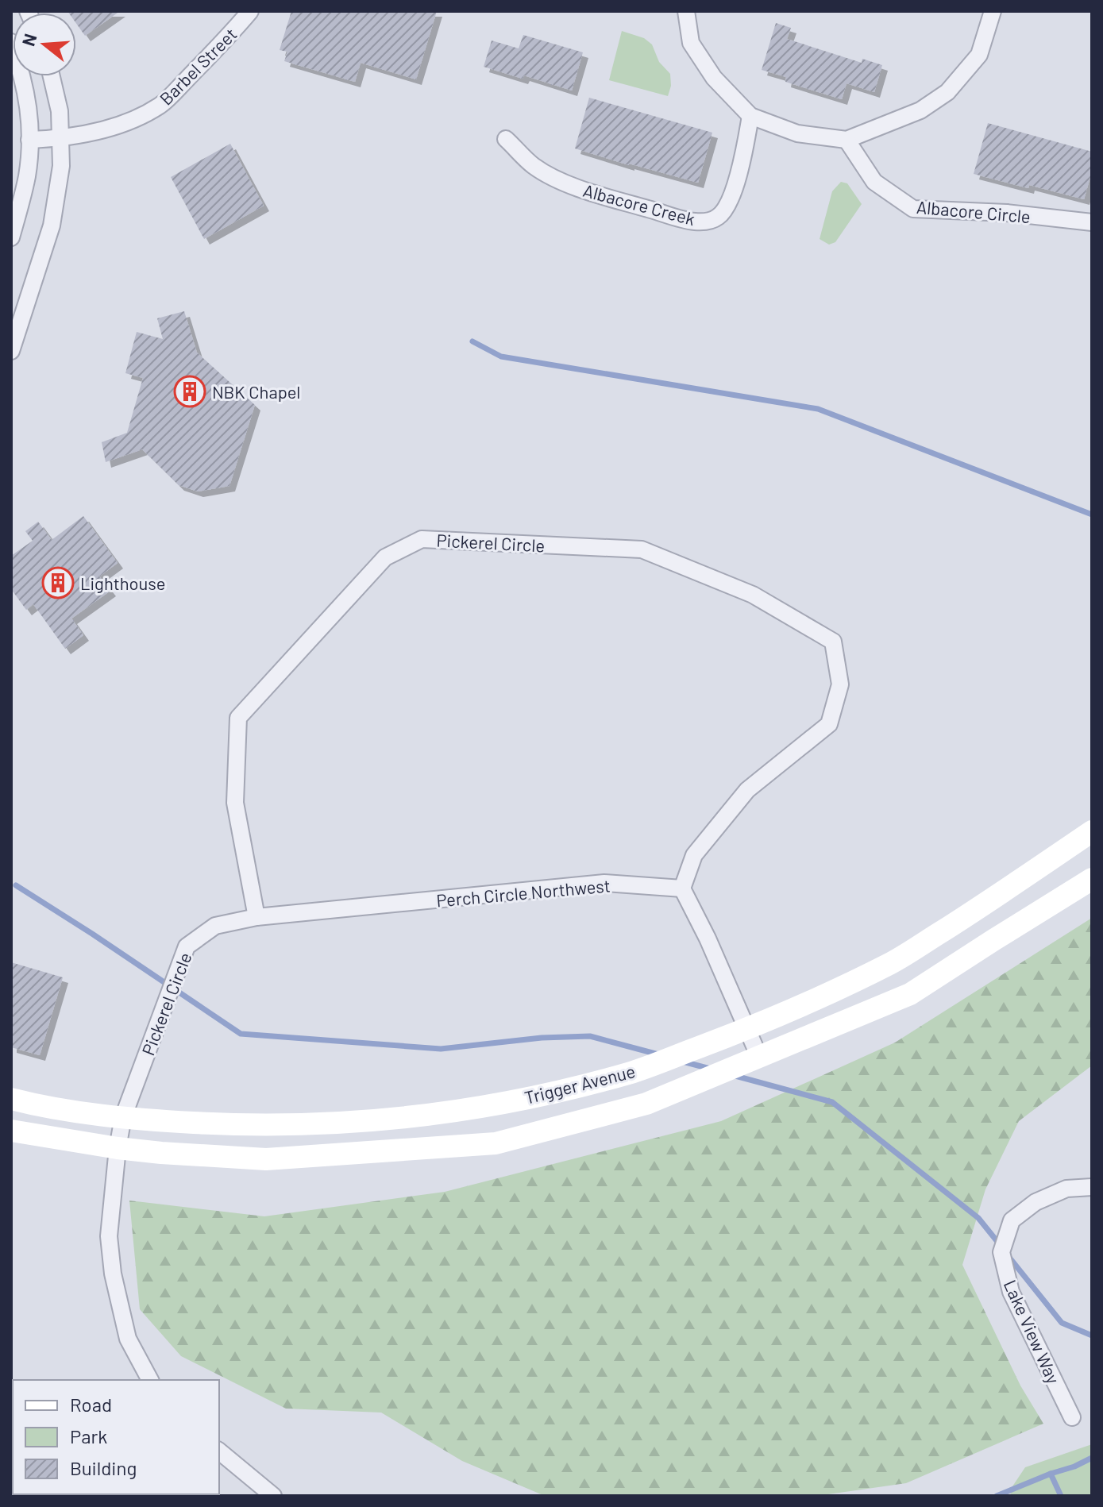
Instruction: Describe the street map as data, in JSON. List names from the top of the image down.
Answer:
{
  "streets": {
    "main road": ["Trigger Avenue"],
    "street": [
      "Barbel Street",
      "Albacore Creek",
      "Albacore Circle",
      "Pickerel Circle",
      "Perch Circle Northwest",
      "Lake View Way"
    ]
  },
  "crossings": [
    ["Pickerel Circle", "Perch Circle Northwest"],
    ["Pickerel Circle", "Trigger Avenue"]
  ],
  "places": {
    "building": ["NBK Chapel", "Lighthouse"]
  },
  "legend": ["Road", "Park", "Building"],
  "north": "left"
}
